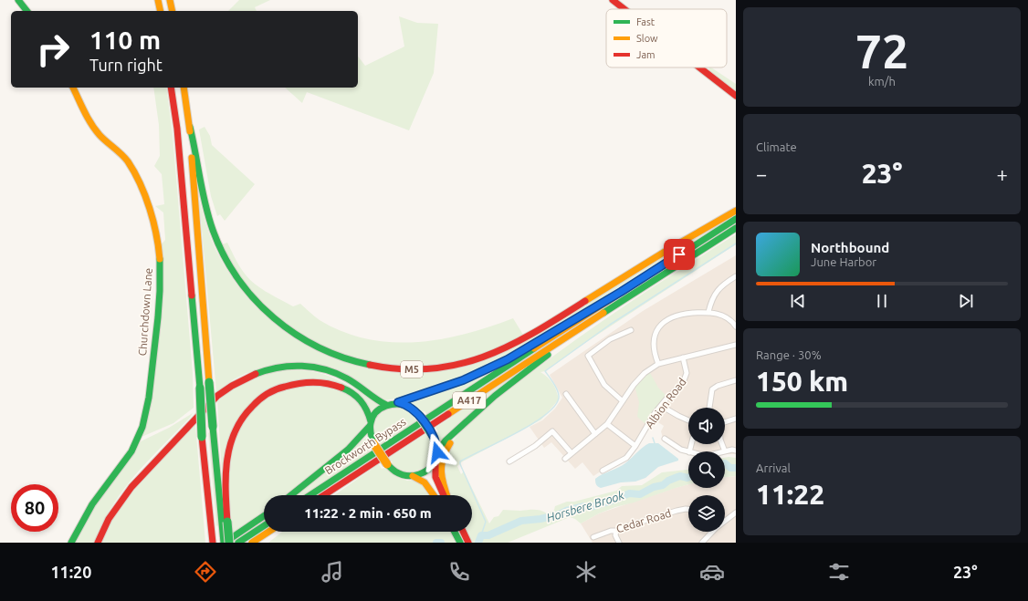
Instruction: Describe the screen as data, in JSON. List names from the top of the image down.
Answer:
{
  "streets": {
    "main road": [
      "Churchdown Lane",
      "M5",
      "A417",
      "Brockworth Bypass"
    ],
    "street": ["Albion Road", "Cedar Road"]
  },
  "water": ["Horsbere Brook"],
  "legend": ["Fast", "Slow", "Jam"],
  "page": {
    "tile": [
      ["72", "km/h"],
      "Climate",
      ["Range · 30%", "150 km"],
      ["Arrival", "11:22"]
    ],
    "turn": ["110 m", "Turn right"],
    "heat": ["−", "23°", "+"],
    "song": ["Northbound", "June Harbor"],
    "limit": "80",
    "trip": "11:22 · 2 min · 650 m",
    "tabs": ["11:20", "23°"]
  }
}
